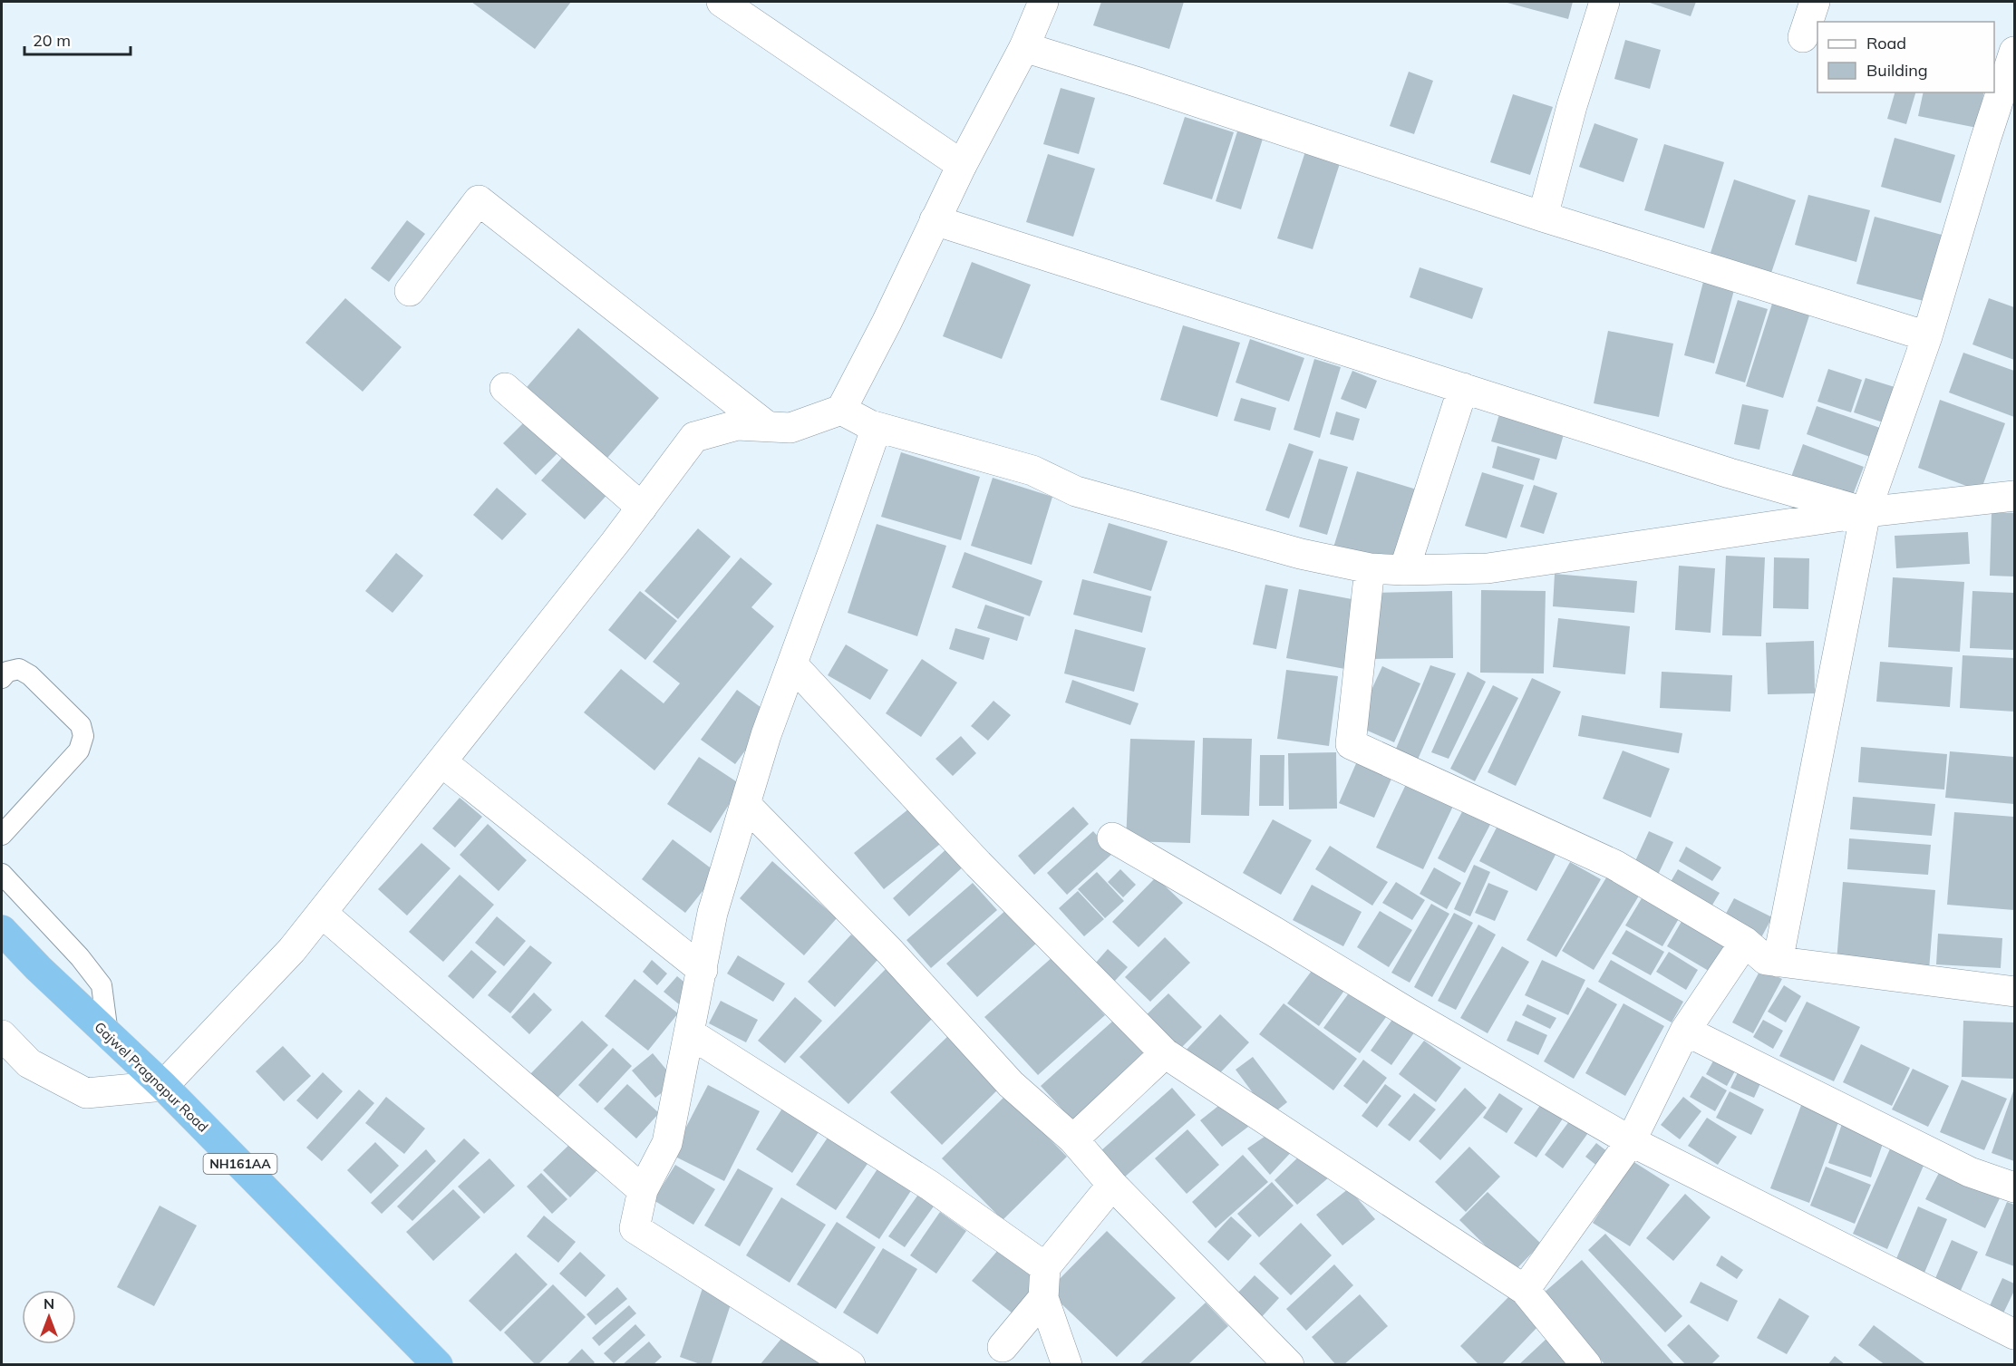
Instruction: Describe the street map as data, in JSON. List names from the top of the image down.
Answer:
{
  "streets": {
    "highway": ["Gajwel Pragnapur Road", "NH161AA"]
  },
  "legend": ["Road", "Building"],
  "scale_bar": "20 m",
  "north": "top"
}
